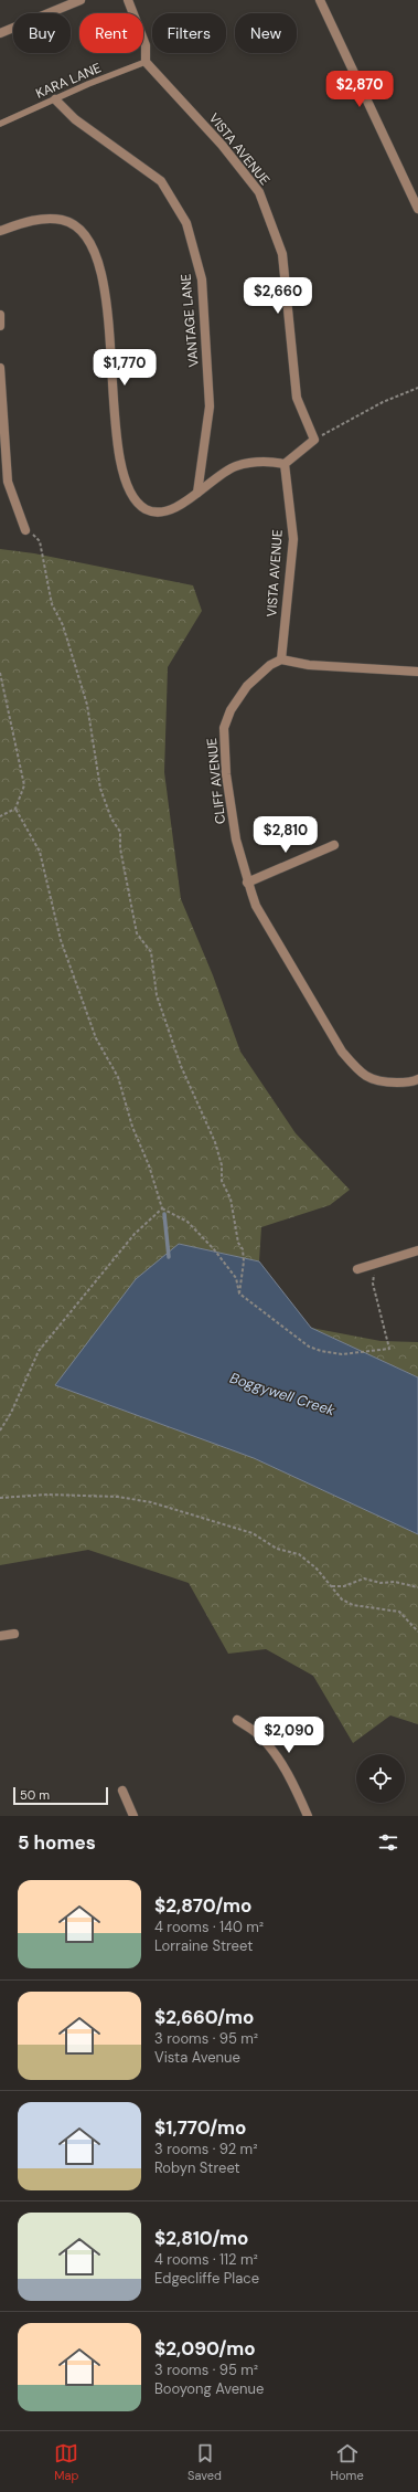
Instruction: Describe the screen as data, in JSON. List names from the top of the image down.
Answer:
{
  "streets": {
    "street": ["VISTA AVENUE", "VANTAGE LANE", "CLIFF AVENUE"],
    "lane": ["KARA LANE"]
  },
  "crossings": [
    ["KARA LANE", "VISTA AVENUE"],
    ["KARA LANE", "VANTAGE LANE"],
    ["VISTA AVENUE", "CLIFF AVENUE"]
  ],
  "water": ["Boggywell Creek"],
  "scale_bar": "50 m",
  "page": {
    "chip": [
      "Buy",
      "Rent",
      "Filters",
      "New"
    ],
    "price": [
      "$2,870",
      "$2,660",
      "$1,770",
      "$2,810",
      "$2,090"
    ],
    "scale": "50 m",
    "heading": "5 homes",
    "list": [
      {
        "name": "$2,870/mo",
        "note": "4 rooms · 140 m² · Lorraine Street"
      },
      {
        "name": "$2,660/mo",
        "note": "3 rooms · 95 m² · Vista Avenue"
      },
      {
        "name": "$1,770/mo",
        "note": "3 rooms · 92 m² · Robyn Street"
      },
      {
        "name": "$2,810/mo",
        "note": "4 rooms · 112 m² · Edgecliffe Place"
      },
      {
        "name": "$2,090/mo",
        "note": "3 rooms · 95 m² · Booyong Avenue"
      }
    ],
    "tabs": ["Map", "Saved", "Home"]
  }
}
